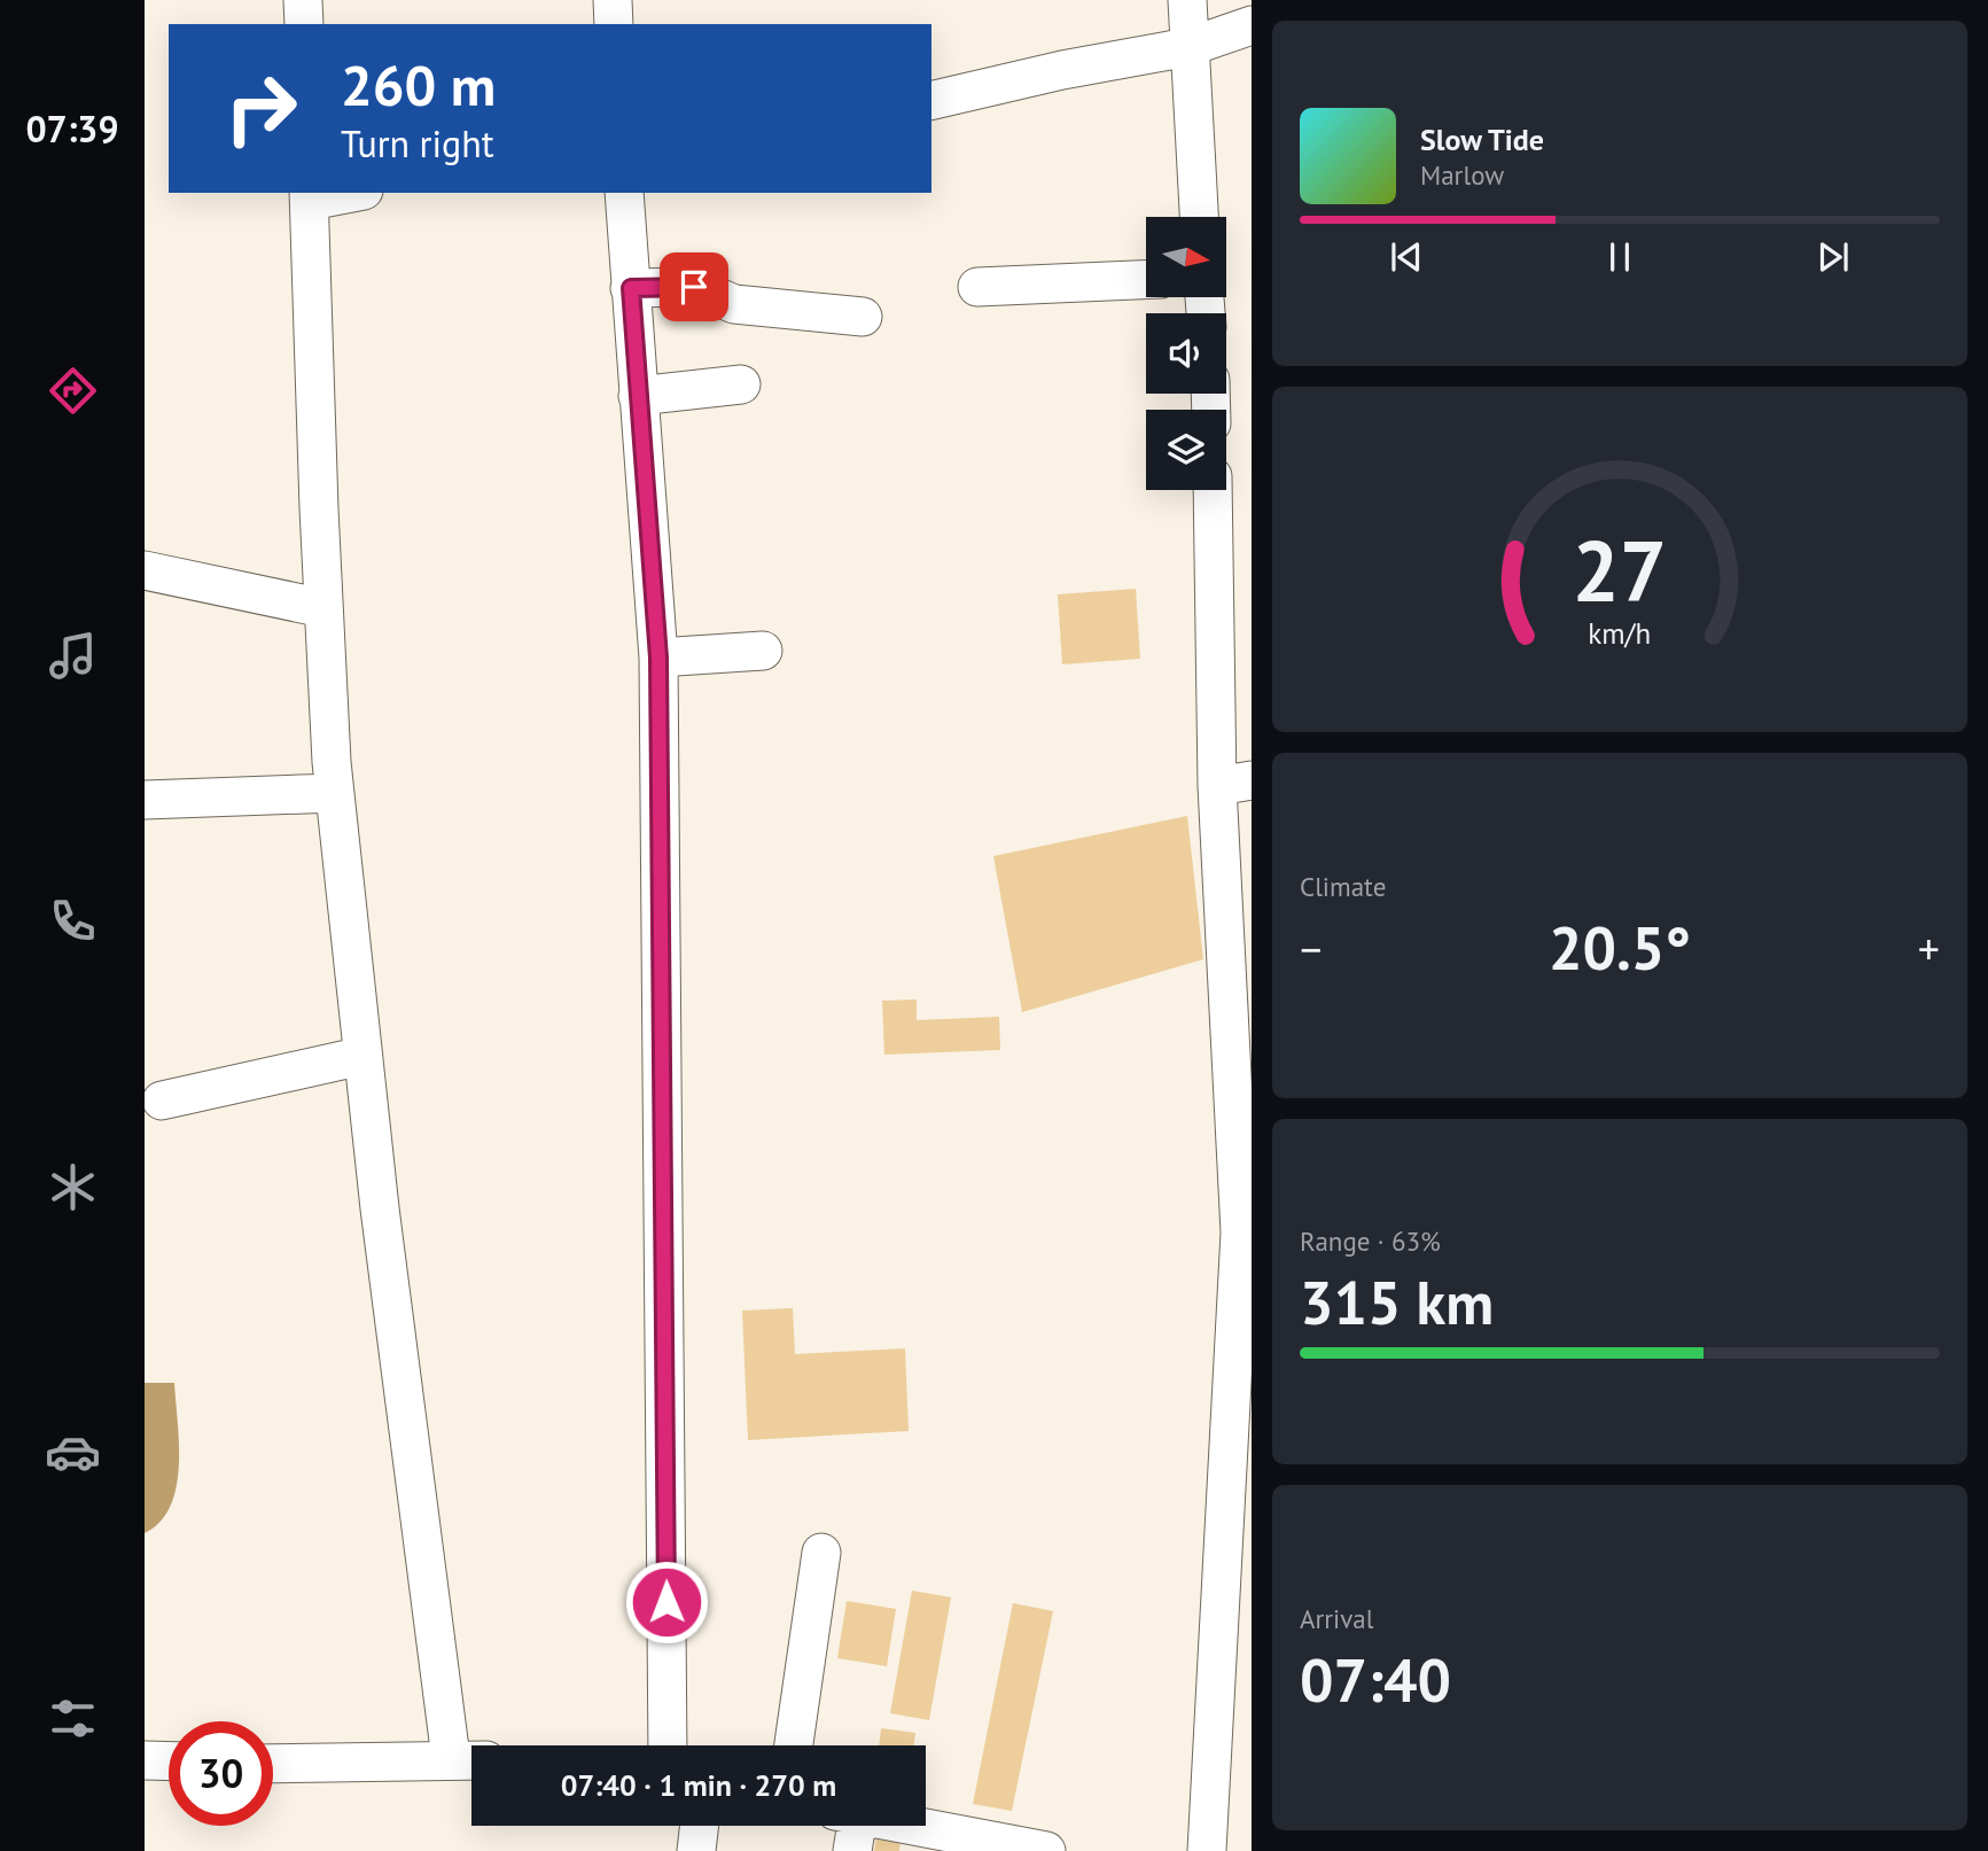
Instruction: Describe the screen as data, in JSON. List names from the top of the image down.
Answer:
{
  "north": "right",
  "page": {
    "tabs": "07:39",
    "turn": ["260 m", "Turn right"],
    "song": ["Slow Tide", "Marlow"],
    "tile": [
      "Climate",
      ["Range · 63%", "315 km"],
      ["Arrival", "07:40"]
    ],
    "heat": ["−", "20.5°", "+"],
    "limit": "30",
    "trip": "07:40 · 1 min · 270 m",
    "gauge": ["27", "km/h"]
  }
}
